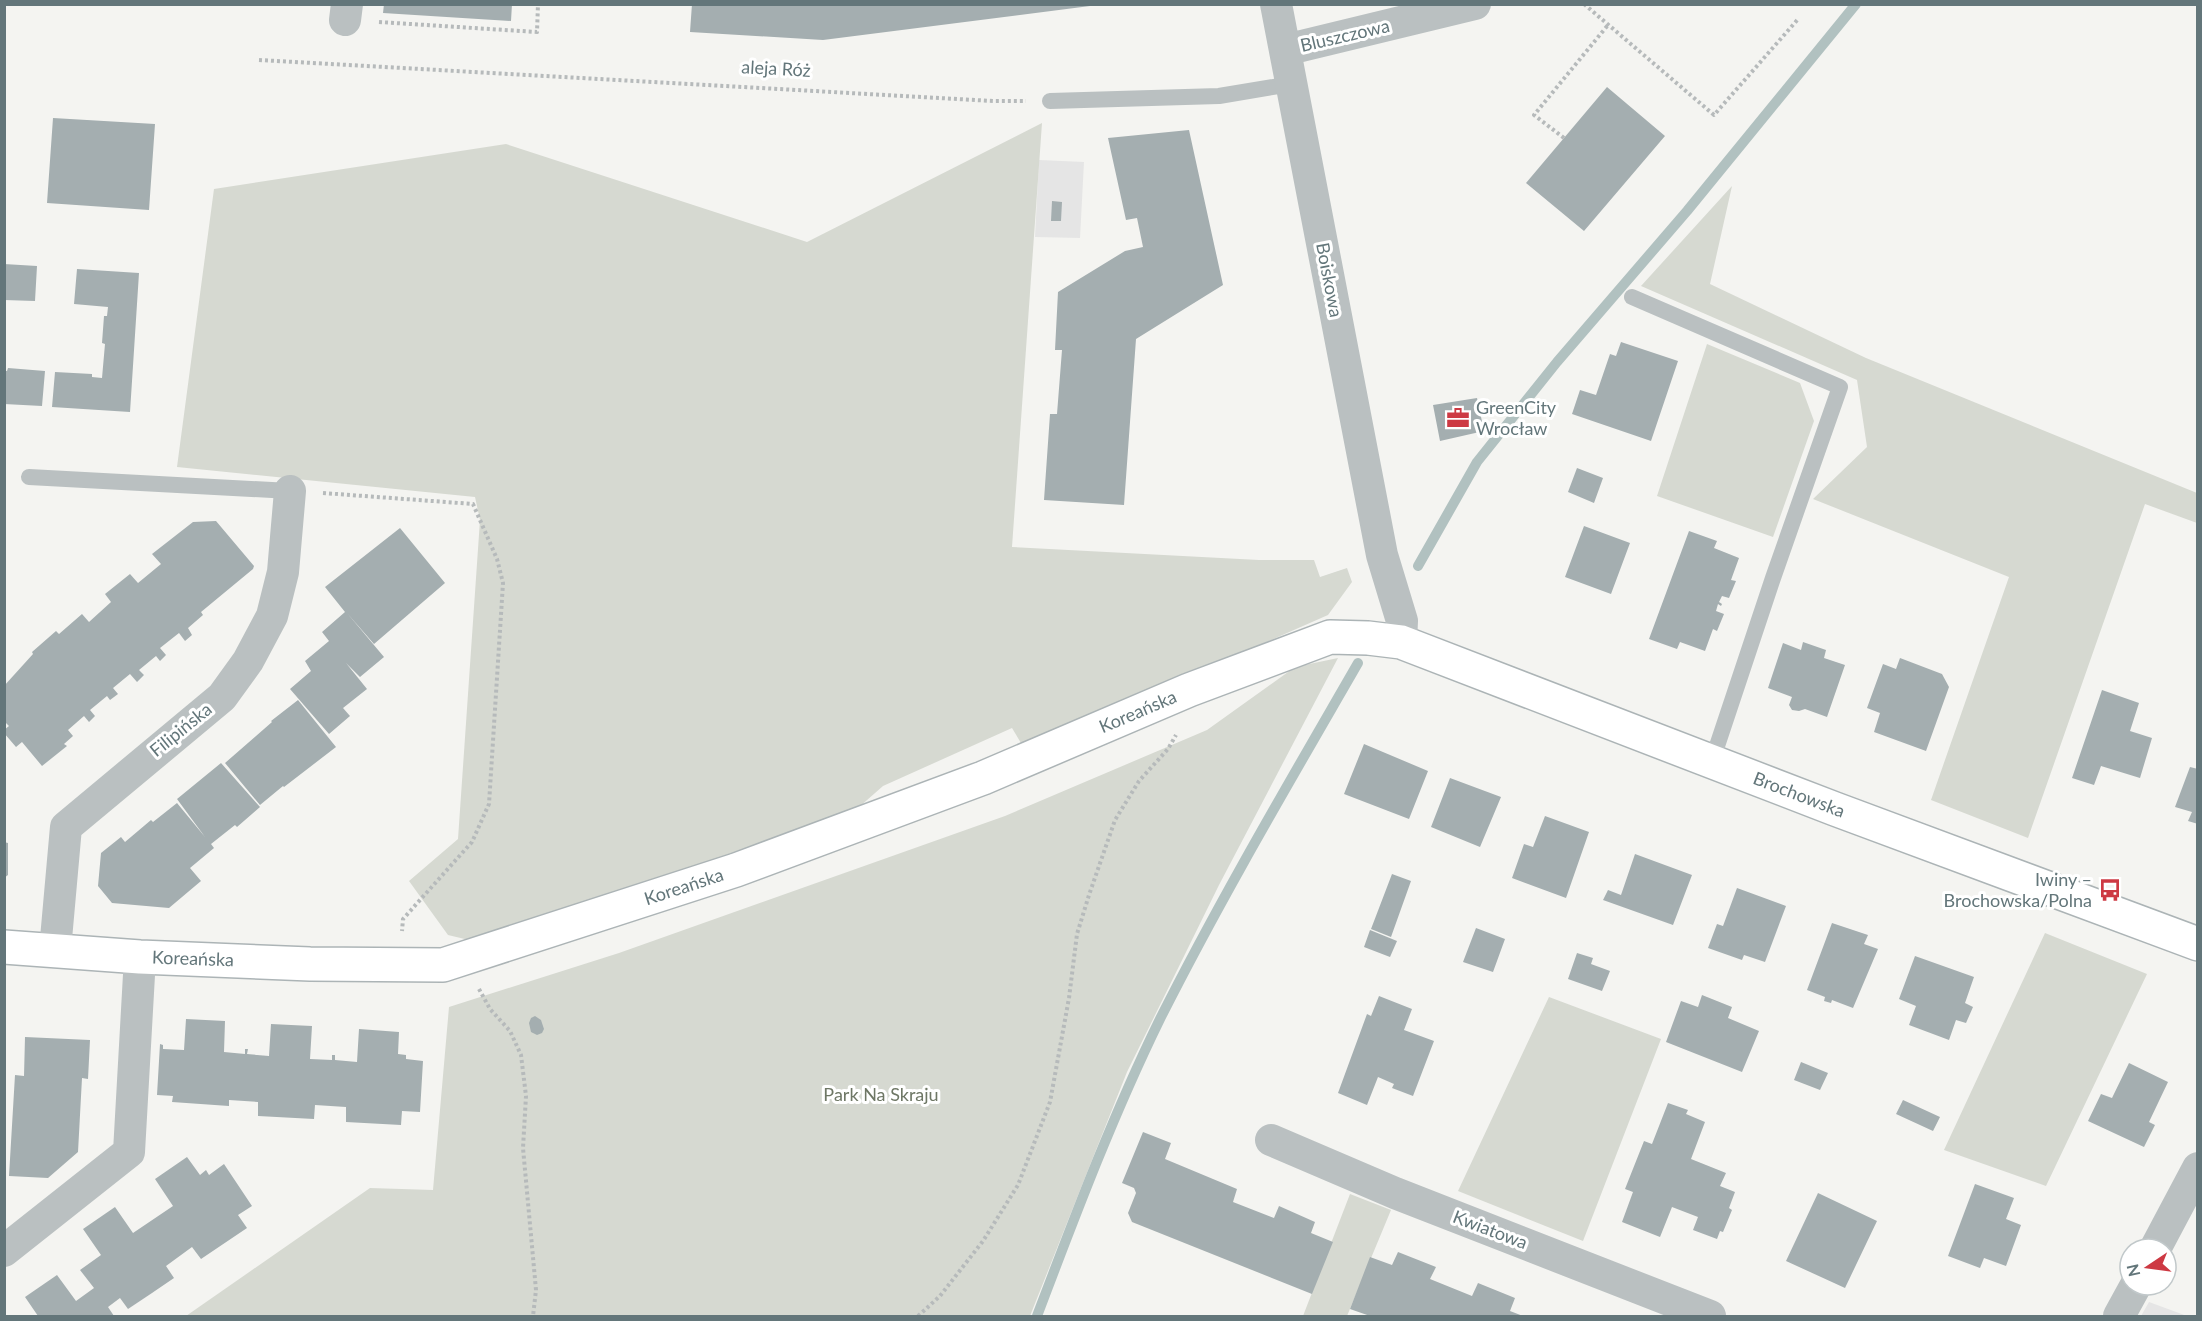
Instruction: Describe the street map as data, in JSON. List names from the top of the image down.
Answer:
{
  "streets": {
    "street": [
      "Bluszczowa",
      "Boiskowa",
      "Koreańska",
      "Filipińska",
      "Brochowska",
      "Kwiatowa"
    ],
    "path": ["aleja Róż"]
  },
  "crossings": [
    ["Bluszczowa", "Boiskowa"],
    ["Boiskowa", "Brochowska"],
    ["Koreańska", "Filipińska"],
    ["Koreańska", "Brochowska"]
  ],
  "parks": ["Park Na Skraju"],
  "places": {
    "office": ["GreenCity Wrocław"],
    "bus stop": ["Iwiny – Brochowska/Polna"]
  },
  "north": "left"
}
